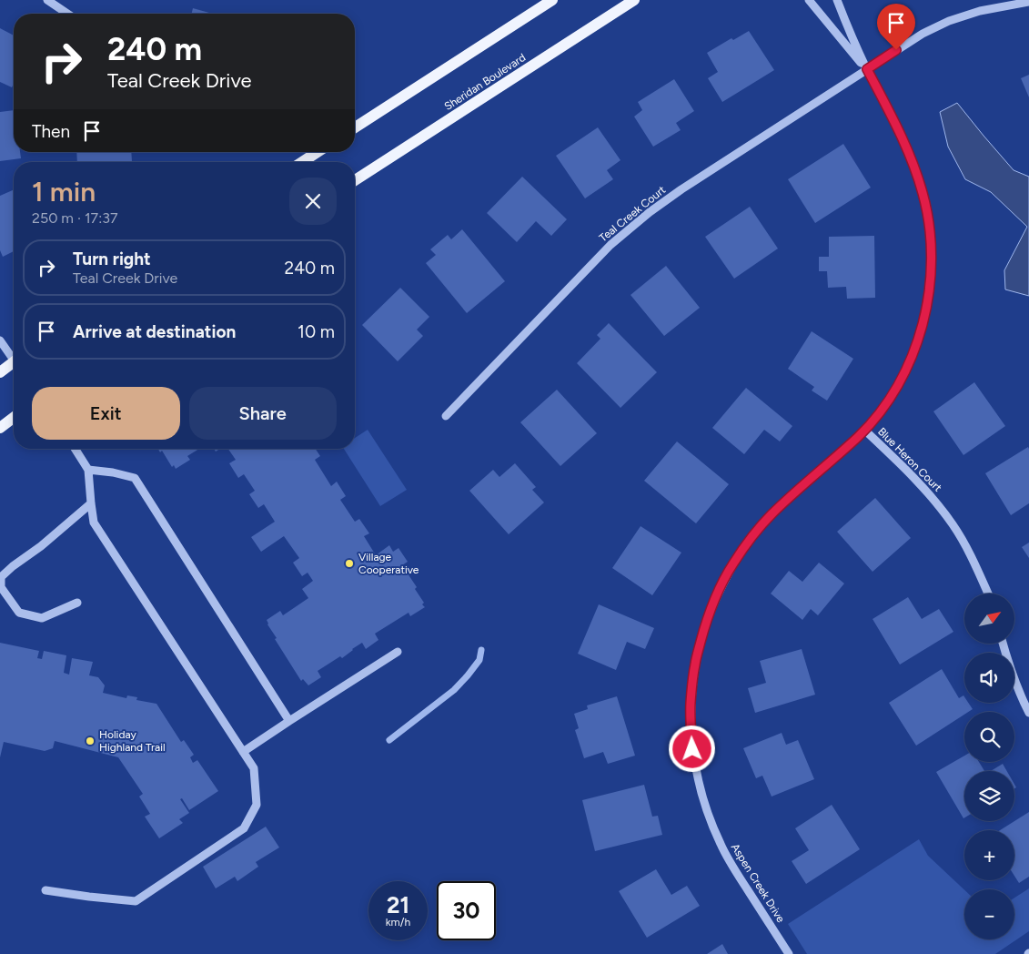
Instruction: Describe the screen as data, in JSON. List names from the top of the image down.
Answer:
{
  "streets": {
    "main road": ["Sheridan Boulevard"],
    "street": ["Teal Creek Court", "Blue Heron Court", "Aspen Creek Drive"]
  },
  "crossings": [
    ["Teal Creek Court", "Aspen Creek Drive"],
    ["Blue Heron Court", "Aspen Creek Drive"]
  ],
  "places": ["Village Cooperative", "Holiday Highland Trail"],
  "north": "top right",
  "page": {
    "turn": ["240 m", "Teal Creek Drive"],
    "then": "Then",
    "heading": ["1 min", "250 m · 17:37"],
    "list": [
      {
        "name": "Turn right",
        "note": "Teal Creek Drive",
        "value": "240 m"
      },
      {
        "name": "Arrive at destination",
        "value": "10 m"
      }
    ],
    "buttons": ["Exit", "Share"],
    "map_buttons": ["+", "−"],
    "speed": "21 km/h",
    "limit": "30"
  }
}
